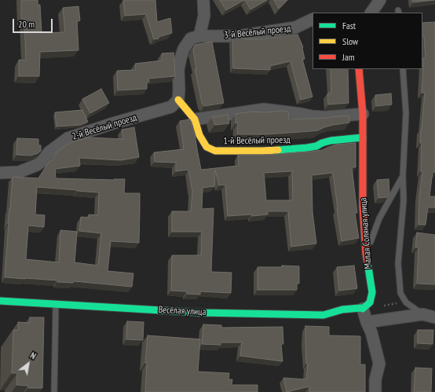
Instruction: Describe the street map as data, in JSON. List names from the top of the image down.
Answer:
{
  "streets": {
    "street": [
      "3-й Весёлый проезд",
      "2-й Весёлый проезд",
      "1-й Весёлый проезд",
      "Малая Соляная улица",
      "Весёлая улица"
    ]
  },
  "crossings": [
    ["2-й Весёлый проезд", "1-й Весёлый проезд"],
    ["1-й Весёлый проезд", "Малая Соляная улица"],
    ["Малая Соляная улица", "Весёлая улица"]
  ],
  "legend": ["Fast", "Slow", "Jam"],
  "scale_bar": "20 m",
  "north": "top right"
}
